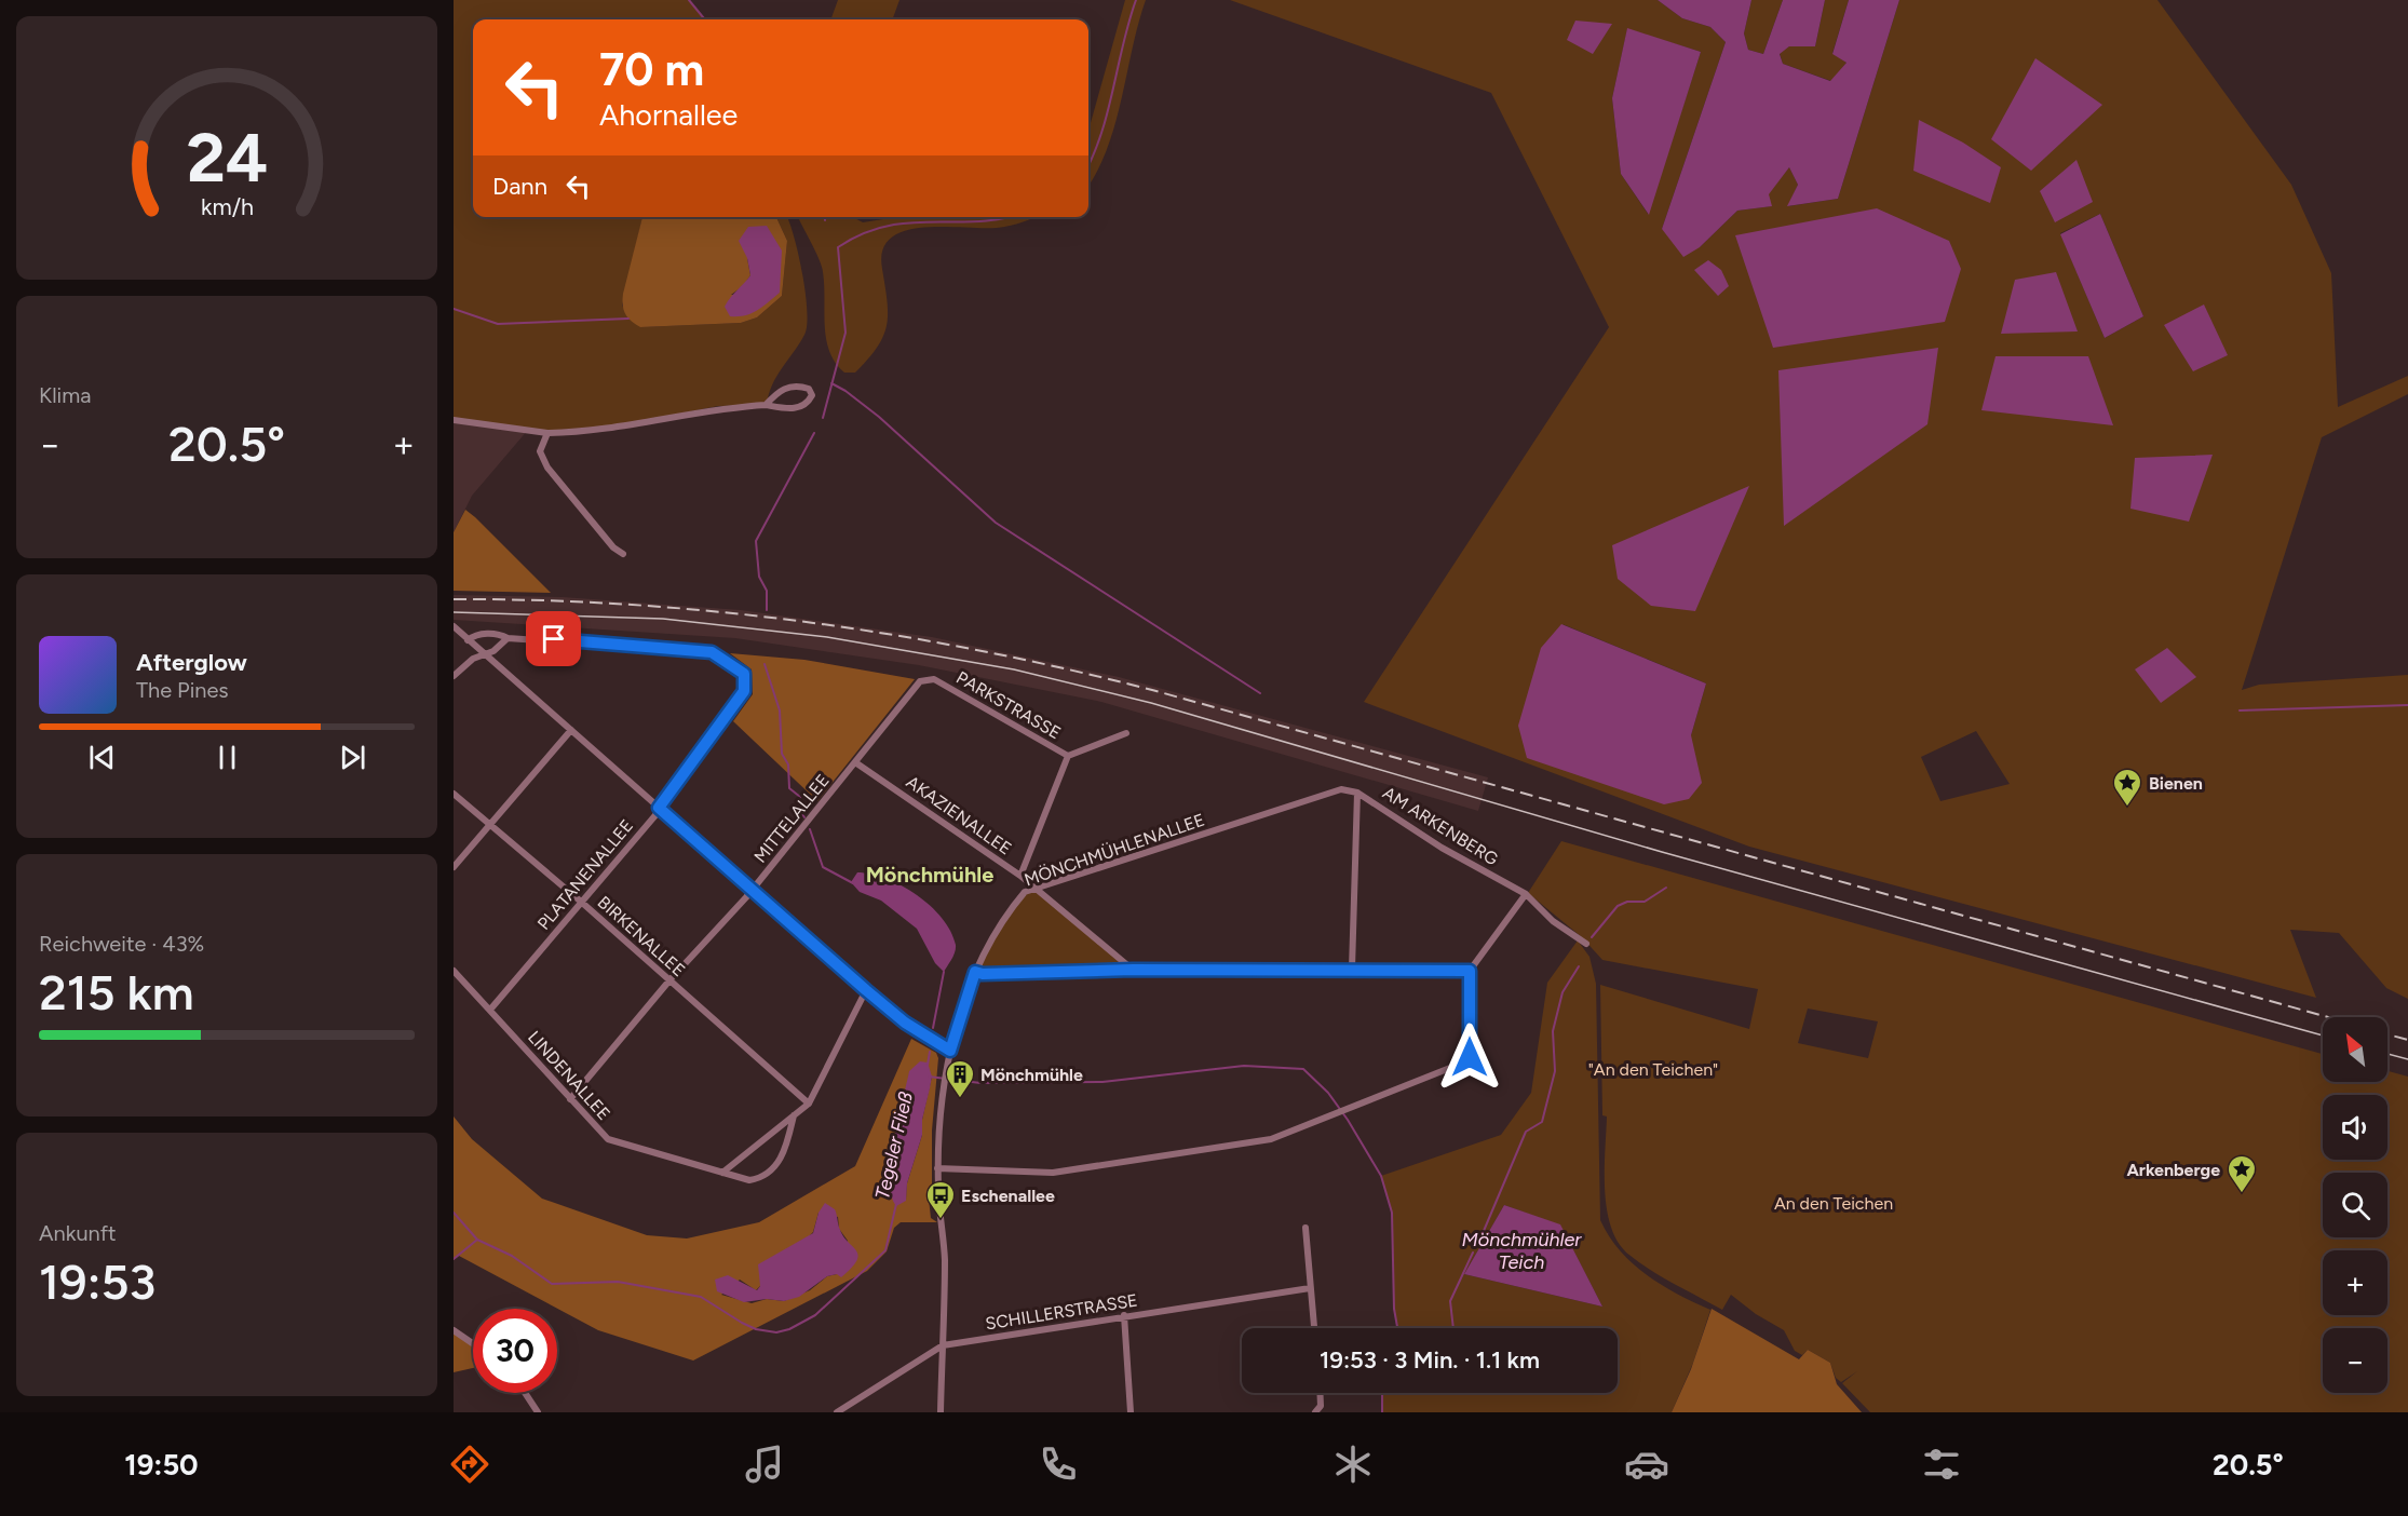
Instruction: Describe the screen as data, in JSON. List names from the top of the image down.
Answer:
{
  "streets": {
    "street": [
      "PARKSTRASSE",
      "AKAZIENALLEE",
      "MITTELALLEE",
      "AM ARKENBERG",
      "MÖNCHMÜHLENALLEE",
      "PLATANENALLEE",
      "BIRKENALLEE",
      "LINDENALLEE",
      "SCHILLERSTRASSE"
    ]
  },
  "crossings": [
    ["PARKSTRASSE", "MITTELALLEE"],
    ["AKAZIENALLEE", "MITTELALLEE"],
    ["AKAZIENALLEE", "MÖNCHMÜHLENALLEE"],
    ["MITTELALLEE", "BIRKENALLEE"],
    ["MITTELALLEE", "LINDENALLEE"],
    ["AM ARKENBERG", "MÖNCHMÜHLENALLEE"],
    ["MÖNCHMÜHLENALLEE", "SCHILLERSTRASSE"],
    ["PLATANENALLEE", "BIRKENALLEE"],
    ["PLATANENALLEE", "LINDENALLEE"]
  ],
  "districts": ["Mönchmühle"],
  "water": ["Tegeler Fließ", "Mönchmühler Teich"],
  "parks": ["\"An den Teichen\"", "An den Teichen"],
  "places": {
    "place": ["Bienen", "Arkenberge"],
    "building": ["Mönchmühle"],
    "bus stop": ["Eschenallee"]
  },
  "north": "top left",
  "page": {
    "turn": ["70 m", "Ahornallee"],
    "then": "Dann",
    "tile": [
      "Klima",
      ["Reichweite · 43%", "215 km"],
      ["Ankunft", "19:53"]
    ],
    "heat": ["−", "20.5°", "+"],
    "song": ["Afterglow", "The Pines"],
    "map_buttons": ["+", "−"],
    "limit": "30",
    "trip": "19:53 · 3 Min. · 1.1 km",
    "tabs": ["19:50", "20.5°"],
    "gauge": ["24", "km/h"]
  }
}
